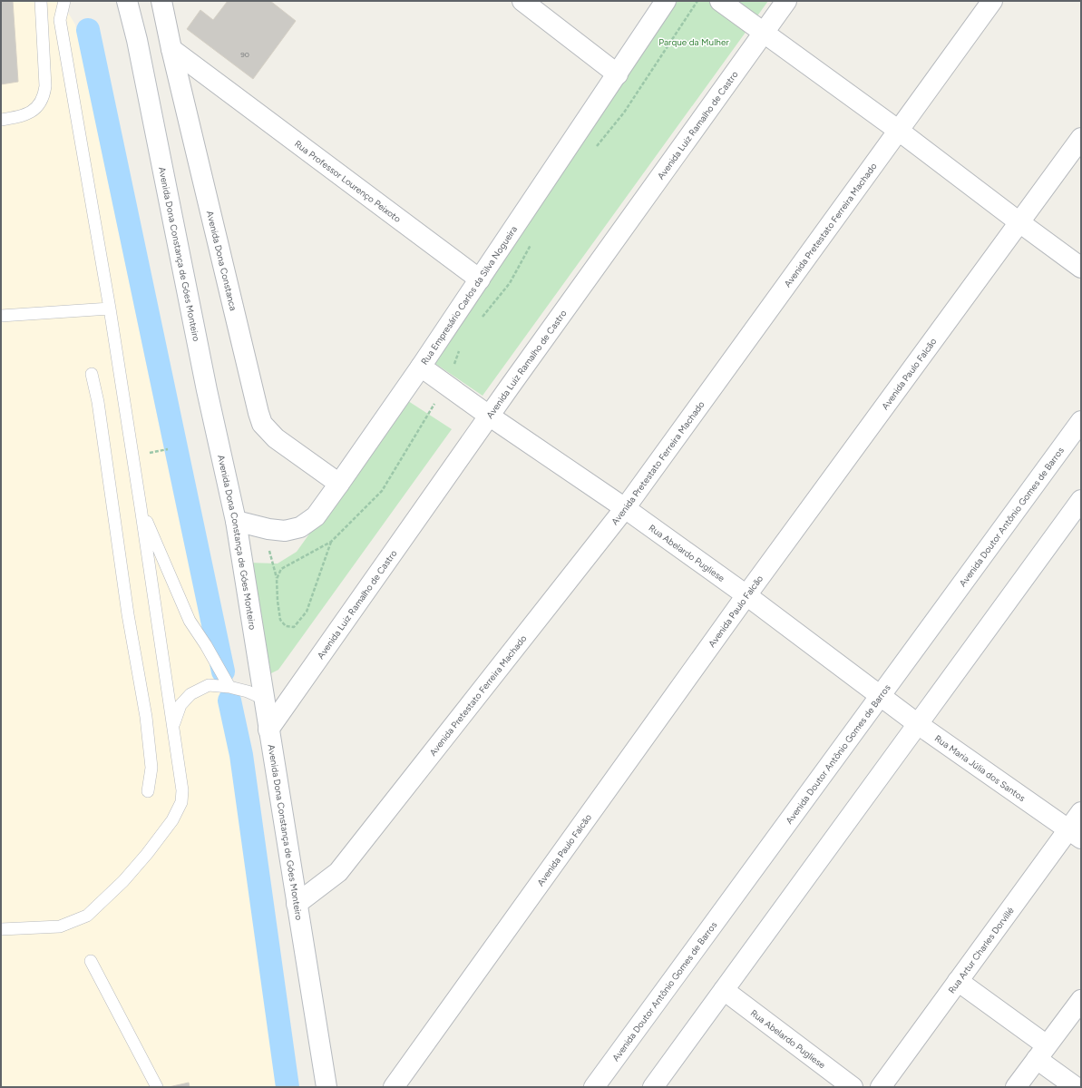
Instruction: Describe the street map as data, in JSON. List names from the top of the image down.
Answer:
{
  "streets": {
    "street": [
      "Avenida Luiz Ramalho de Castro",
      "Rua Professor Lourenço Peixoto",
      "Avenida Pretestato Ferreira Machado",
      "Avenida Dona Constança de Góes Monteiro",
      "Avenida Dona Constanca",
      "Rua Empresário Carlos da Silva Nogueira",
      "Avenida Paulo Falcão",
      "Avenida Doutor Antônio Gomes de Barros",
      "Rua Abelardo Pugliese",
      "Rua Maria Júlia dos Santos",
      "Rua Artur Charles Dorvillé"
    ]
  },
  "crossings": [
    ["Avenida Luiz Ramalho de Castro", "Avenida Dona Constança de Góes Monteiro"],
    ["Avenida Luiz Ramalho de Castro", "Rua Abelardo Pugliese"],
    ["Rua Professor Lourenço Peixoto", "Avenida Dona Constanca"],
    ["Rua Professor Lourenço Peixoto", "Rua Empresário Carlos da Silva Nogueira"],
    ["Avenida Pretestato Ferreira Machado", "Avenida Dona Constança de Góes Monteiro"],
    ["Avenida Pretestato Ferreira Machado", "Rua Abelardo Pugliese"],
    ["Avenida Dona Constança de Góes Monteiro", "Rua Empresário Carlos da Silva Nogueira"],
    ["Avenida Dona Constanca", "Rua Empresário Carlos da Silva Nogueira"],
    ["Rua Empresário Carlos da Silva Nogueira", "Rua Abelardo Pugliese"],
    ["Avenida Paulo Falcão", "Rua Abelardo Pugliese"],
    ["Avenida Doutor Antônio Gomes de Barros", "Rua Abelardo Pugliese"],
    ["Avenida Doutor Antônio Gomes de Barros", "Rua Maria Júlia dos Santos"],
    ["Rua Abelardo Pugliese", "Rua Maria Júlia dos Santos"],
    ["Rua Maria Júlia dos Santos", "Rua Artur Charles Dorvillé"]
  ],
  "parks": ["Parque da Mulher"],
  "house_numbers": ["90"]
}
